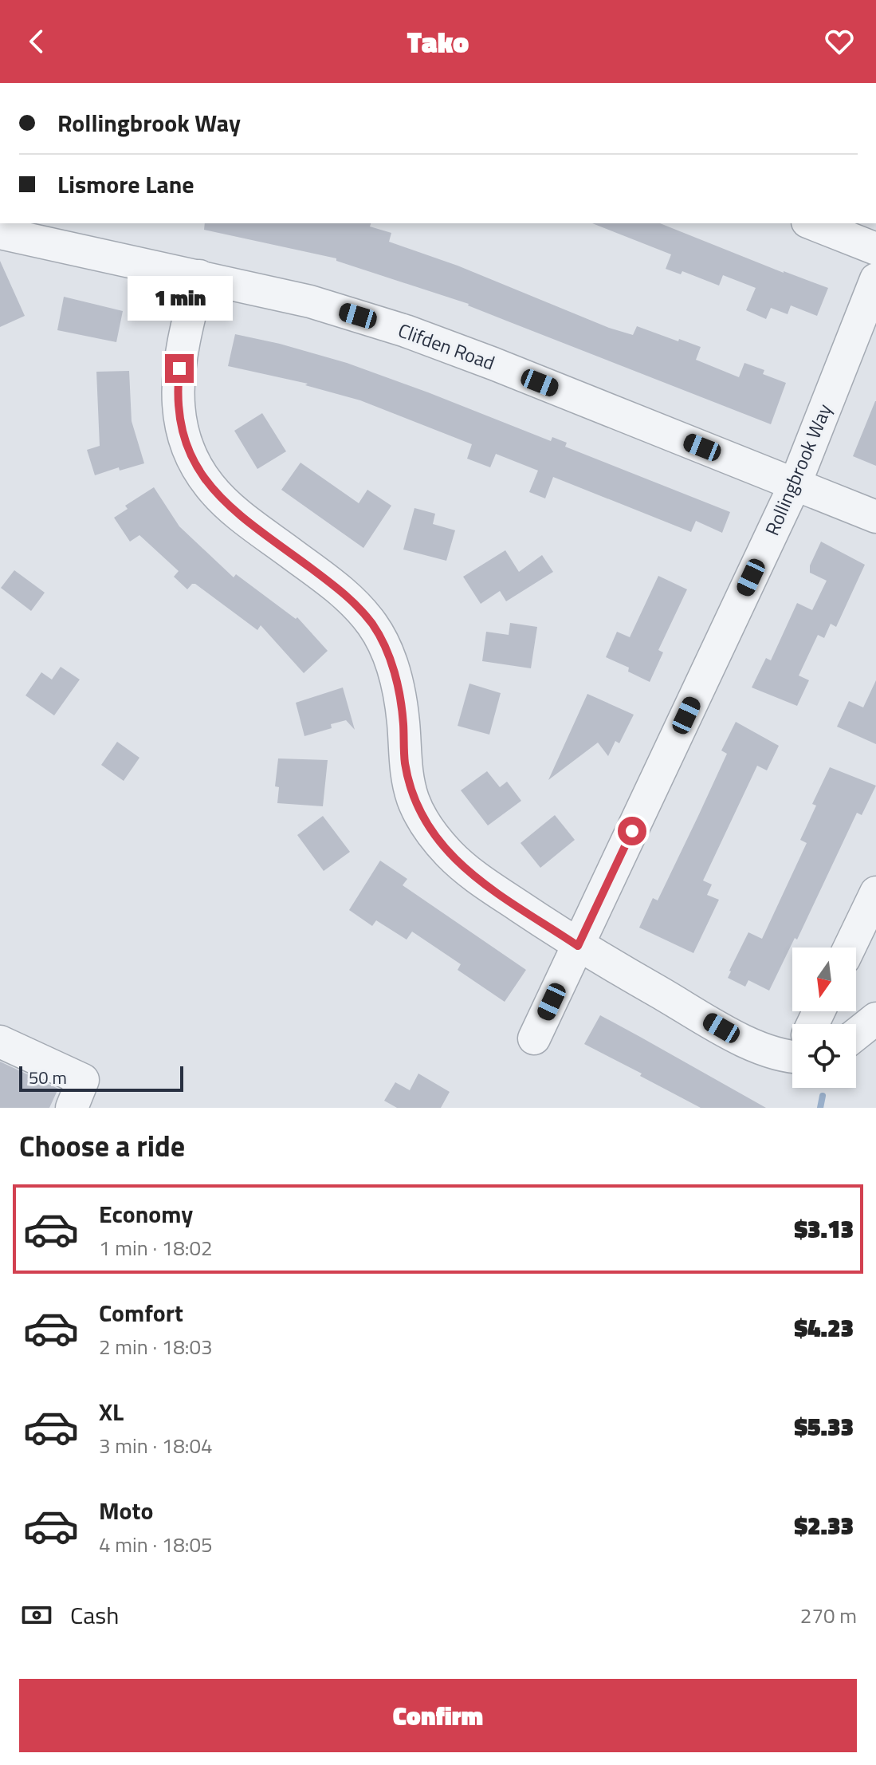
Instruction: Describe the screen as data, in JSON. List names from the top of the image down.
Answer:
{
  "streets": {
    "street": ["Clifden Road", "Rollingbrook Way"]
  },
  "crossings": [
    ["Clifden Road", "Rollingbrook Way"]
  ],
  "scale_bar": "50 m",
  "north": "bottom",
  "page": {
    "header": "Tako",
    "banner": ["Rollingbrook Way", "Lismore Lane"],
    "bubble": "1 min",
    "scale": "50 m",
    "heading": "Choose a ride",
    "list": [
      {
        "name": "Economy",
        "note": "1 min · 18:02",
        "value": "$3.13"
      },
      {
        "name": "Comfort",
        "note": "2 min · 18:03",
        "value": "$4.23"
      },
      {
        "name": "XL",
        "note": "3 min · 18:04",
        "value": "$5.33"
      },
      {
        "name": "Moto",
        "note": "4 min · 18:05",
        "value": "$2.33"
      }
    ],
    "pay": ["Cash", "270 m"],
    "buttons": "Confirm"
  }
}
